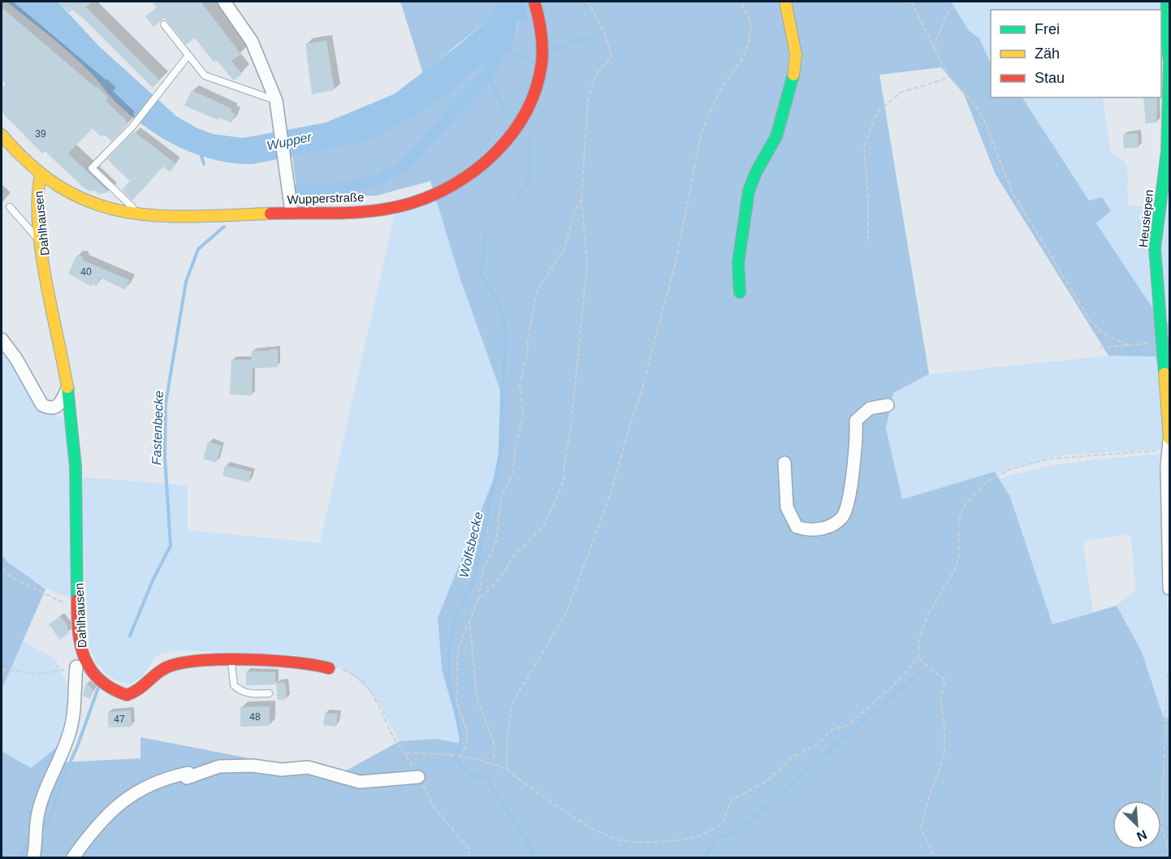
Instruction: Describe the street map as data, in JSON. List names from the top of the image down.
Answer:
{
  "streets": {
    "street": ["Wupperstraße", "Heusiepen", "Dahlhausen"]
  },
  "crossings": [
    ["Wupperstraße", "Dahlhausen"]
  ],
  "water": ["Wupper", "Fastenbecke", "Wolfsbecke"],
  "house_numbers": [
    "39",
    "40",
    "48",
    "47"
  ],
  "legend": ["Frei", "Zäh", "Stau"],
  "north": "bottom right"
}
